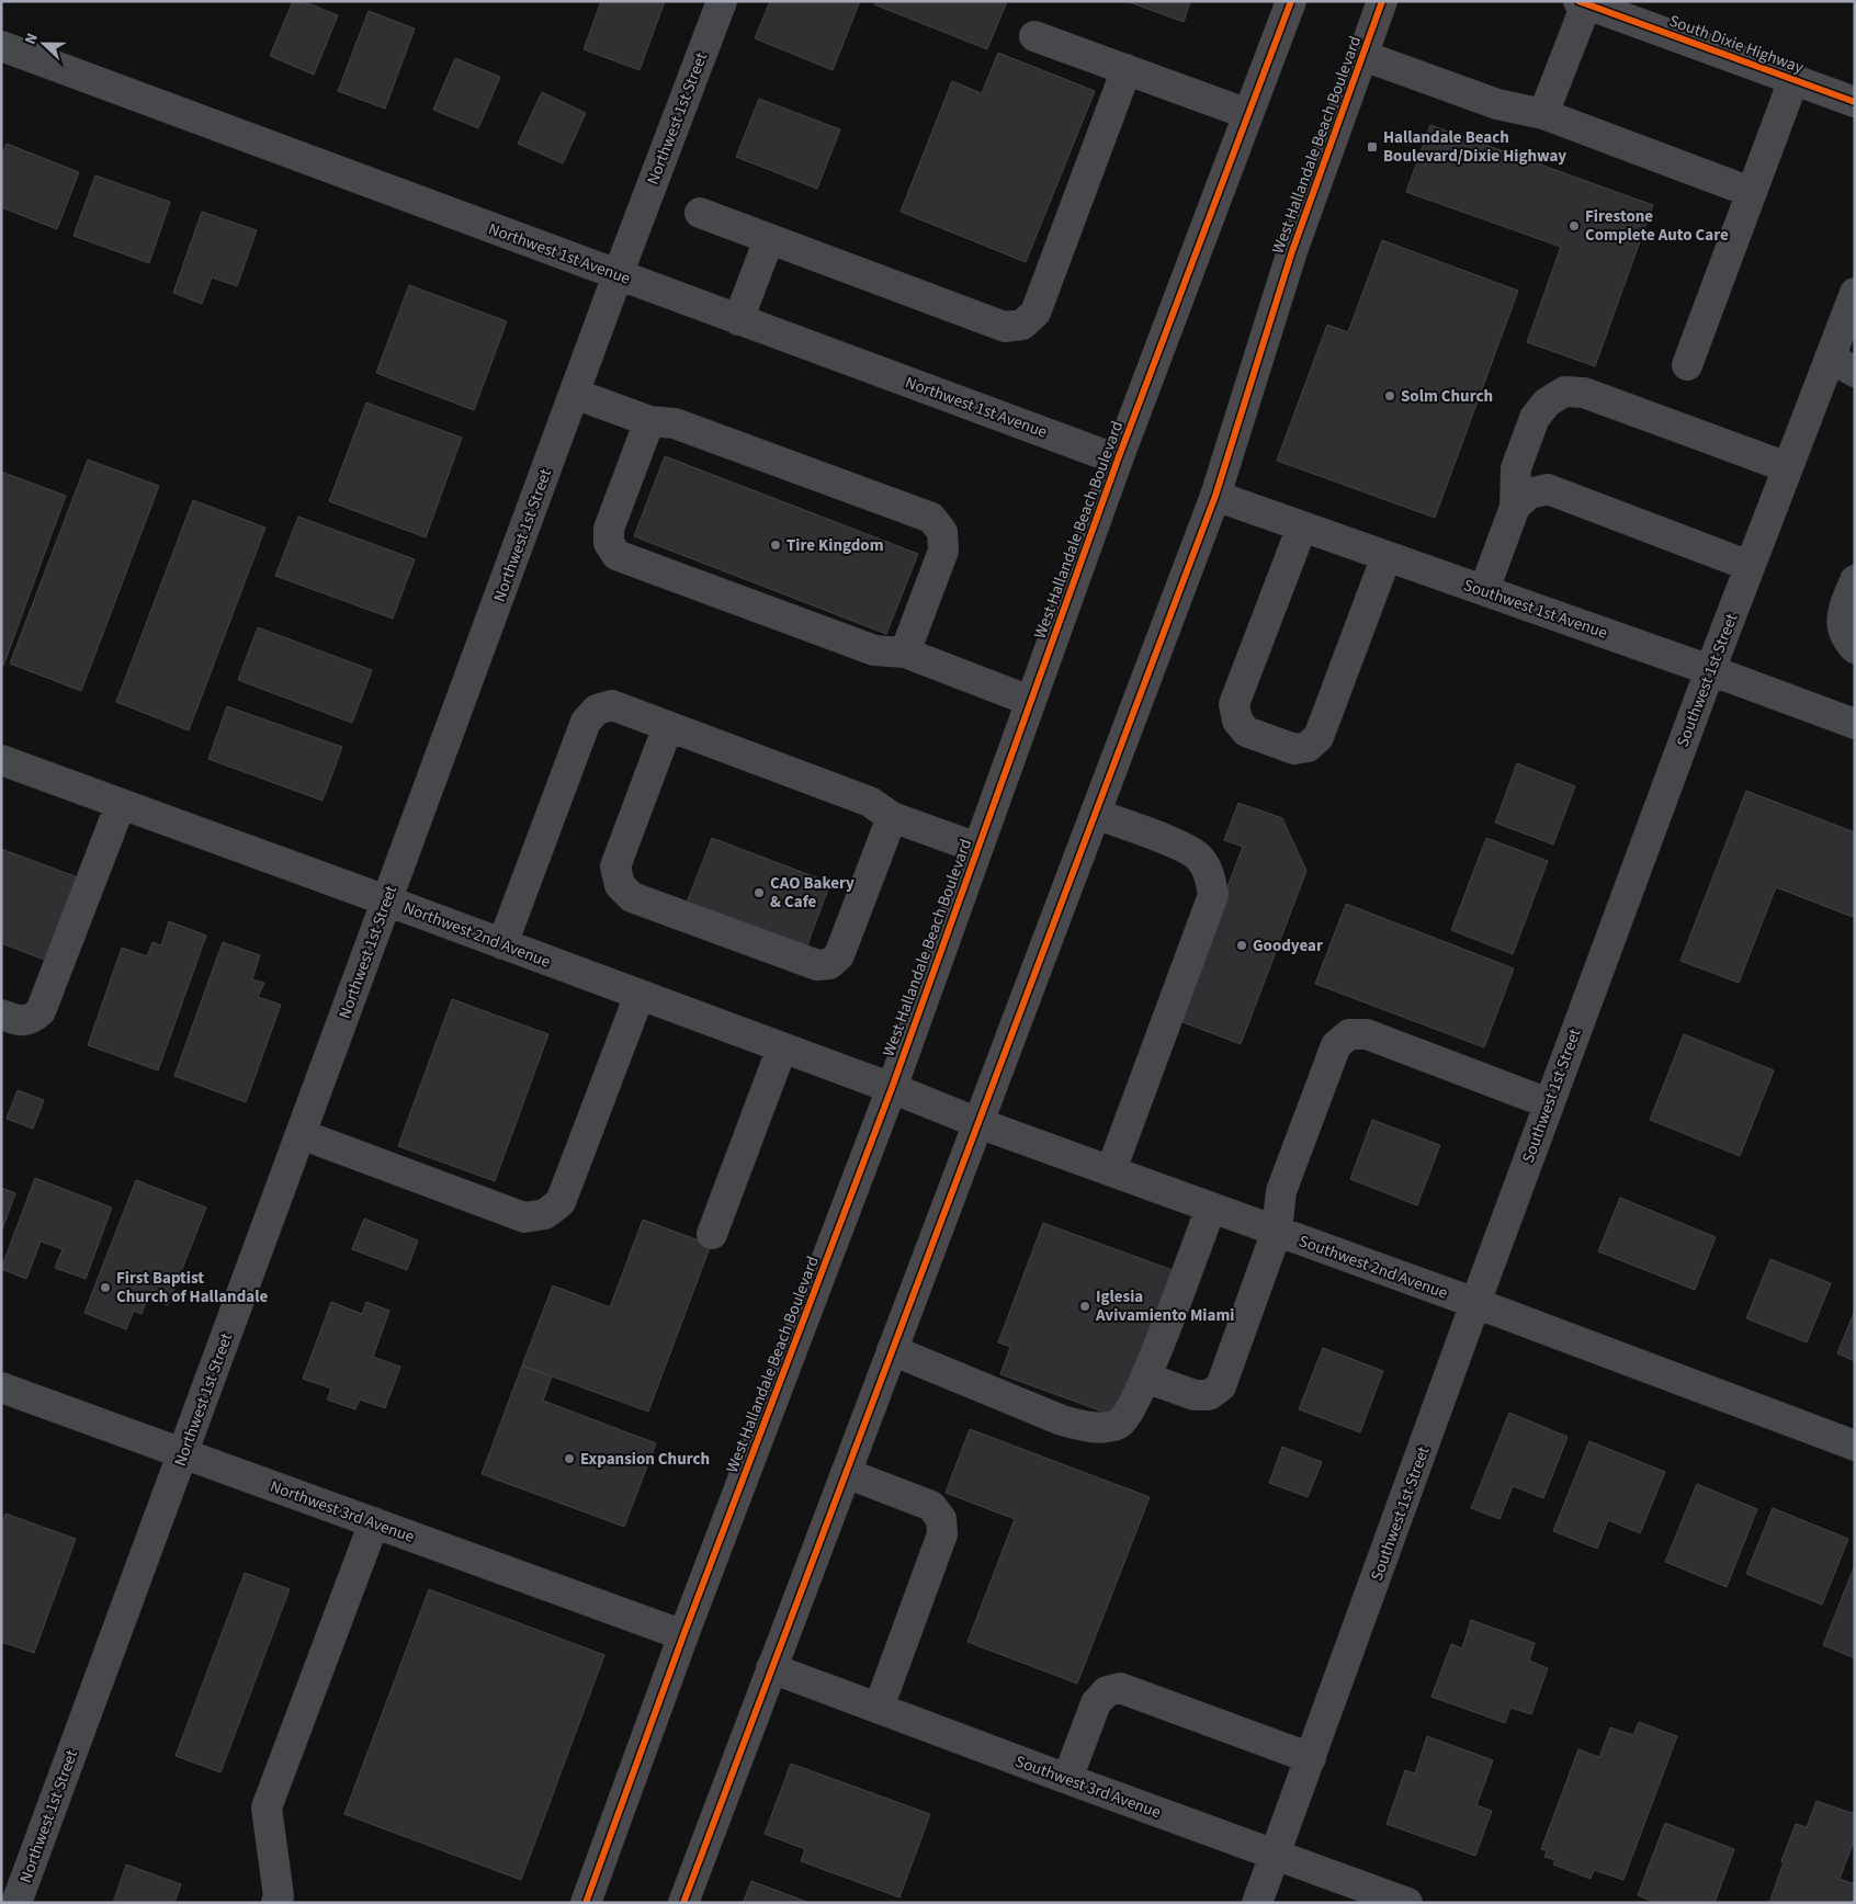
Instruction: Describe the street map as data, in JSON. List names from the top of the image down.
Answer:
{
  "streets": {
    "main road": ["South Dixie Highway", "West Hallandale Beach Boulevard"],
    "street": [
      "Northwest 1st Street",
      "Northwest 1st Avenue",
      "Southwest 1st Avenue",
      "Southwest 1st Street",
      "Northwest 2nd Avenue",
      "Southwest 2nd Avenue",
      "Northwest 3rd Avenue",
      "Southwest 3rd Avenue"
    ]
  },
  "crossings": [
    ["Northwest 1st Street", "Northwest 1st Avenue"],
    ["Northwest 1st Street", "Northwest 2nd Avenue"],
    ["Northwest 1st Street", "Northwest 3rd Avenue"],
    ["West Hallandale Beach Boulevard", "Northwest 1st Avenue"],
    ["West Hallandale Beach Boulevard", "Southwest 1st Avenue"],
    ["West Hallandale Beach Boulevard", "Northwest 2nd Avenue"],
    ["West Hallandale Beach Boulevard", "Southwest 2nd Avenue"],
    ["West Hallandale Beach Boulevard", "Northwest 3rd Avenue"],
    ["West Hallandale Beach Boulevard", "Southwest 3rd Avenue"],
    ["Southwest 1st Avenue", "Southwest 1st Street"],
    ["Southwest 1st Street", "Southwest 2nd Avenue"],
    ["Southwest 1st Street", "Southwest 3rd Avenue"],
    ["Northwest 2nd Avenue", "Southwest 2nd Avenue"]
  ],
  "places": {
    "transit": ["Hallandale Beach Boulevard/Dixie Highway"],
    "other": [
      "Firestone Complete Auto Care",
      "Solm Church",
      "Tire Kingdom",
      "CAO Bakery & Cafe",
      "Goodyear",
      "First Baptist Church of Hallandale",
      "Iglesia Avivamiento Miami",
      "Expansion Church"
    ]
  },
  "north": "left"
}
